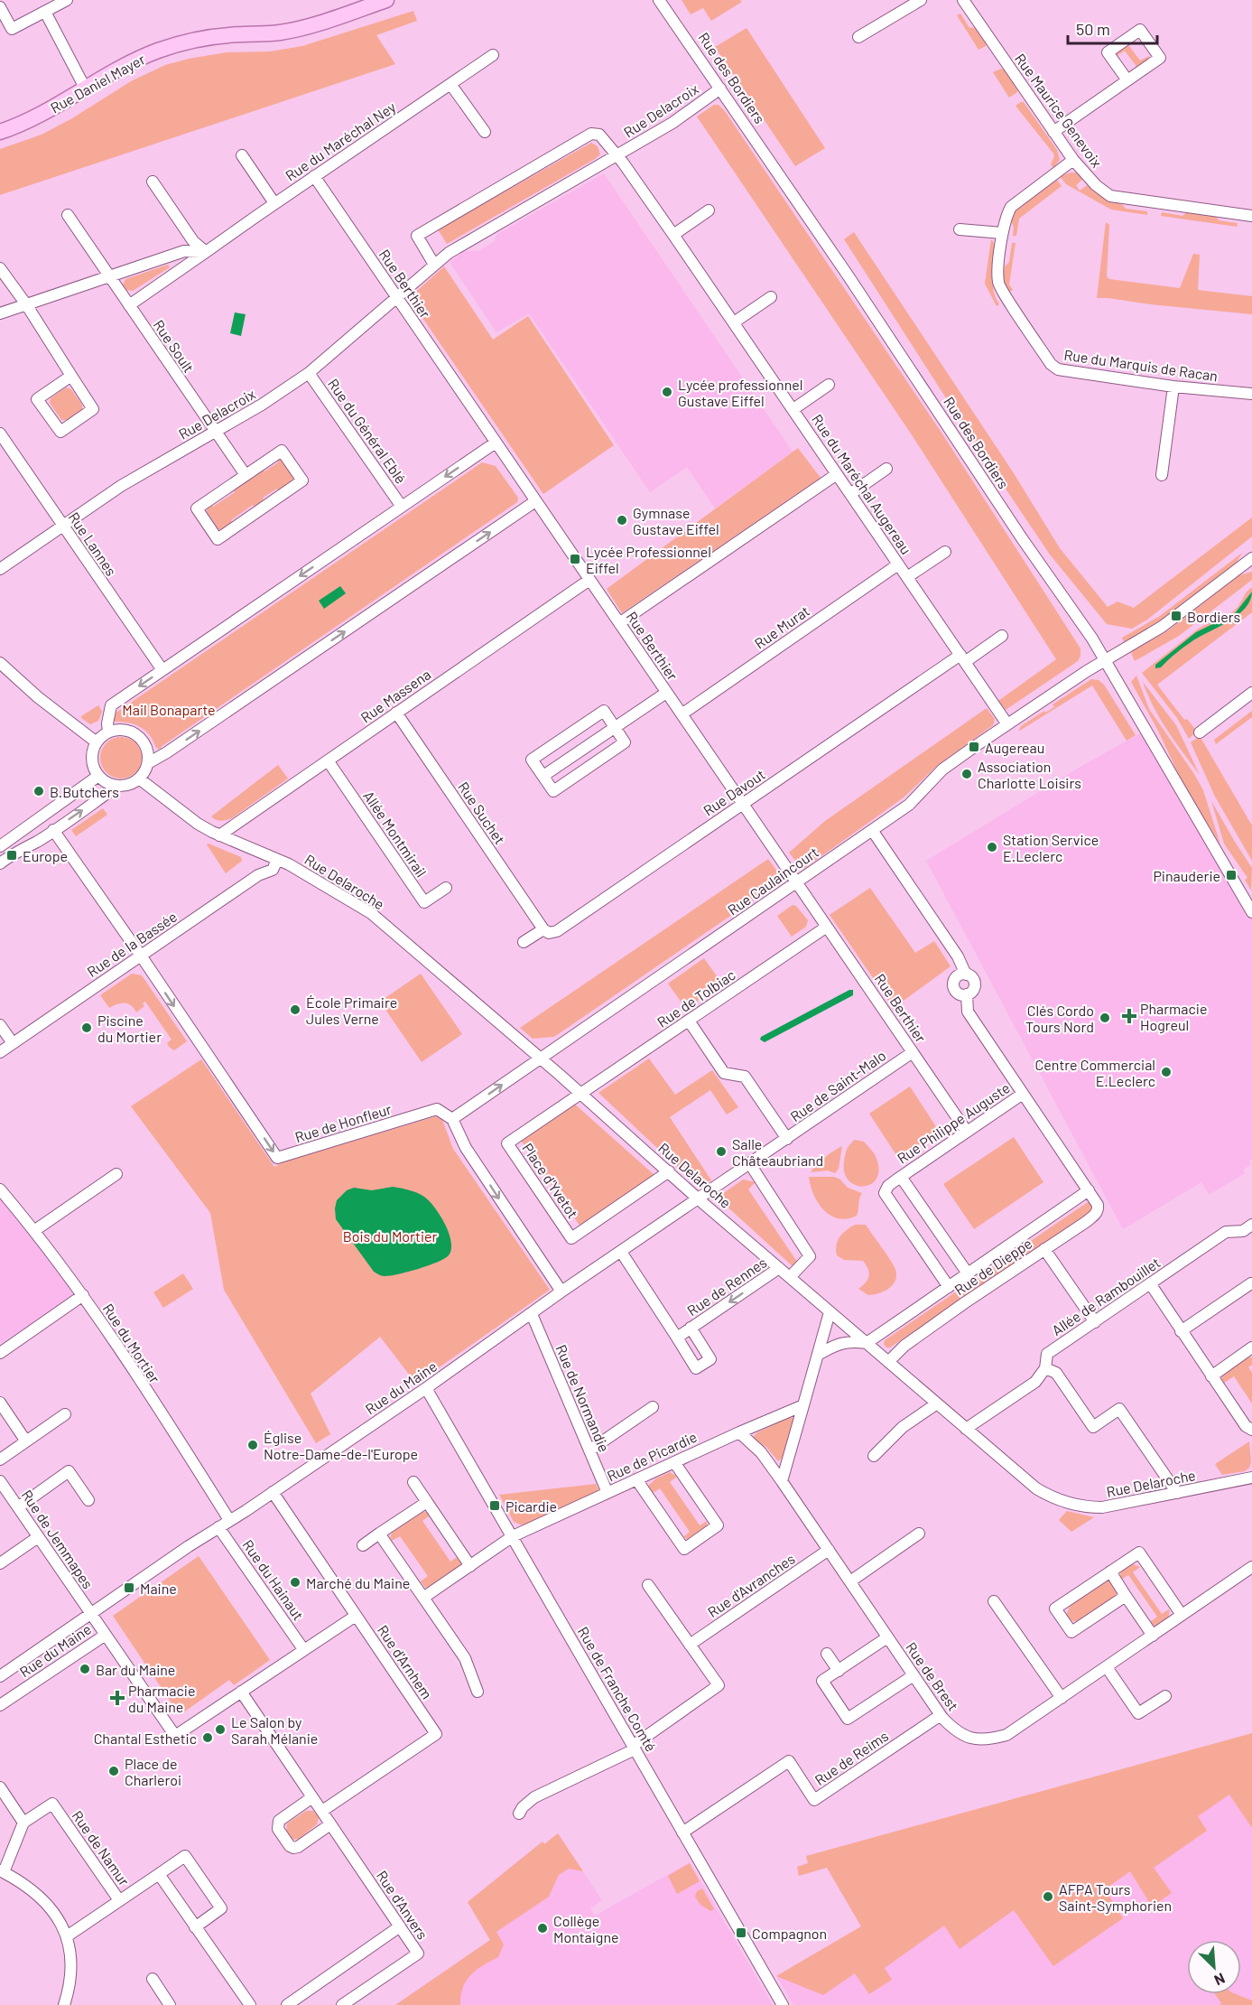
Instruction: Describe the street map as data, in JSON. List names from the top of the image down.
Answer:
{
  "streets": {
    "main road": ["Rue Daniel Mayer"],
    "street": [
      "Rue des Bordiers",
      "Rue Delacroix",
      "Rue Maurice Genevoix",
      "Rue du Maréchal Ney",
      "Rue Berthier",
      "Rue Soult",
      "Rue du Marquis de Racan",
      "Rue du Général Eblé",
      "Rue du Maréchal Augereau",
      "Rue Lannes",
      "Rue Murat",
      "Rue Massena",
      "Rue Davout",
      "Rue Suchet",
      "Allée Montmirail",
      "Rue Caulaincourt",
      "Rue Delaroche",
      "Rue de la Bassée",
      "Rue de Tolbiac",
      "Rue de Saint-Malo",
      "Rue de Honfleur",
      "Rue Philippe Auguste",
      "Place d'Yvetot",
      "Rue de Dieppe",
      "Rue de Rennes",
      "Allée de Rambouillet",
      "Rue du Mortier",
      "Rue du Maine",
      "Rue de Normandie",
      "Rue de Picardie",
      "Rue de Jemmapes",
      "Rue du Hainaut",
      "Rue d'Avranches",
      "Rue d'Arnhem",
      "Rue de Brest",
      "Rue de Franche Comté",
      "Rue de Reims",
      "Rue de Namur",
      "Rue d'Anvers"
    ]
  },
  "crossings": [
    ["Rue des Bordiers", "Rue Delacroix"],
    ["Rue des Bordiers", "Rue Caulaincourt"],
    ["Rue Delacroix", "Rue Berthier"],
    ["Rue Delacroix", "Rue Soult"],
    ["Rue Delacroix", "Rue du Général Eblé"],
    ["Rue Delacroix", "Rue du Maréchal Augereau"],
    ["Rue Delacroix", "Rue Lannes"],
    ["Rue Maurice Genevoix", "Rue du Marquis de Racan"],
    ["Rue du Maréchal Ney", "Rue Berthier"],
    ["Rue du Maréchal Ney", "Rue Soult"],
    ["Rue Berthier", "Rue Murat"],
    ["Rue Berthier", "Rue Massena"],
    ["Rue Berthier", "Rue Davout"],
    ["Rue Berthier", "Rue Caulaincourt"],
    ["Rue Berthier", "Rue de Tolbiac"],
    ["Rue Berthier", "Rue de Saint-Malo"],
    ["Rue Berthier", "Rue Philippe Auguste"],
    ["Rue du Maréchal Augereau", "Rue Murat"],
    ["Rue du Maréchal Augereau", "Rue Davout"],
    ["Rue du Maréchal Augereau", "Rue Caulaincourt"],
    ["Rue Massena", "Rue Suchet"],
    ["Rue Massena", "Allée Montmirail"],
    ["Rue Massena", "Rue Delaroche"],
    ["Rue Davout", "Rue Suchet"],
    ["Rue Caulaincourt", "Rue Delaroche"],
    ["Rue Caulaincourt", "Rue de Honfleur"],
    ["Rue Caulaincourt", "Rue de Dieppe"],
    ["Rue Delaroche", "Rue de la Bassée"],
    ["Rue Delaroche", "Rue de Tolbiac"],
    ["Rue Delaroche", "Rue de Saint-Malo"],
    ["Rue Delaroche", "Place d'Yvetot"],
    ["Rue Delaroche", "Rue de Dieppe"],
    ["Rue Delaroche", "Rue de Rennes"],
    ["Rue Delaroche", "Allée de Rambouillet"],
    ["Rue Delaroche", "Rue du Maine"],
    ["Rue de la Bassée", "Rue de Honfleur"],
    ["Rue de Tolbiac", "Place d'Yvetot"],
    ["Rue de Saint-Malo", "Rue du Maine"],
    ["Rue Philippe Auguste", "Rue de Dieppe"],
    ["Rue de Rennes", "Rue du Maine"],
    ["Rue du Mortier", "Rue du Maine"],
    ["Rue du Maine", "Rue de Normandie"],
    ["Rue du Maine", "Rue de Jemmapes"],
    ["Rue du Maine", "Rue du Hainaut"],
    ["Rue du Maine", "Rue d'Arnhem"],
    ["Rue du Maine", "Rue de Franche Comté"],
    ["Rue de Normandie", "Rue de Picardie"],
    ["Rue de Picardie", "Rue de Brest"],
    ["Rue de Picardie", "Rue de Franche Comté"],
    ["Rue d'Avranches", "Rue de Brest"],
    ["Rue d'Arnhem", "Rue d'Anvers"],
    ["Rue de Brest", "Rue de Reims"],
    ["Rue de Franche Comté", "Rue de Reims"]
  ],
  "one_way": ["Rue de Honfleur"],
  "parks": ["Mail Bonaparte", "Bois du Mortier"],
  "places": {
    "other": [
      "Lycée professionnel Gustave Eiffel",
      "Gymnase Gustave Eiffel",
      "Association Charlotte Loisirs",
      "B.Butchers",
      "Station Service E.Leclerc",
      "École Primaire Jules Verne",
      "Clés Cordo Tours Nord",
      "Piscine du Mortier",
      "Centre Commercial E.Leclerc",
      "Salle Châteaubriand",
      "Église Notre-Dame-de-l'Europe",
      "Marché du Maine",
      "Bar du Maine",
      "Le Salon by Sarah Mélanie",
      "Chantal Esthetic",
      "Place de Charleroi",
      "AFPA Tours Saint-Symphorien",
      "Collège Montaigne"
    ],
    "transit": [
      "Lycée Professionnel Eiffel",
      "Bordiers",
      "Augereau",
      "Europe",
      "Pinauderie",
      "Picardie",
      "Maine",
      "Compagnon"
    ],
    "health": ["Pharmacie Hogreul", "Pharmacie du Maine"]
  },
  "scale_bar": "50 m",
  "north": "bottom right"
}
